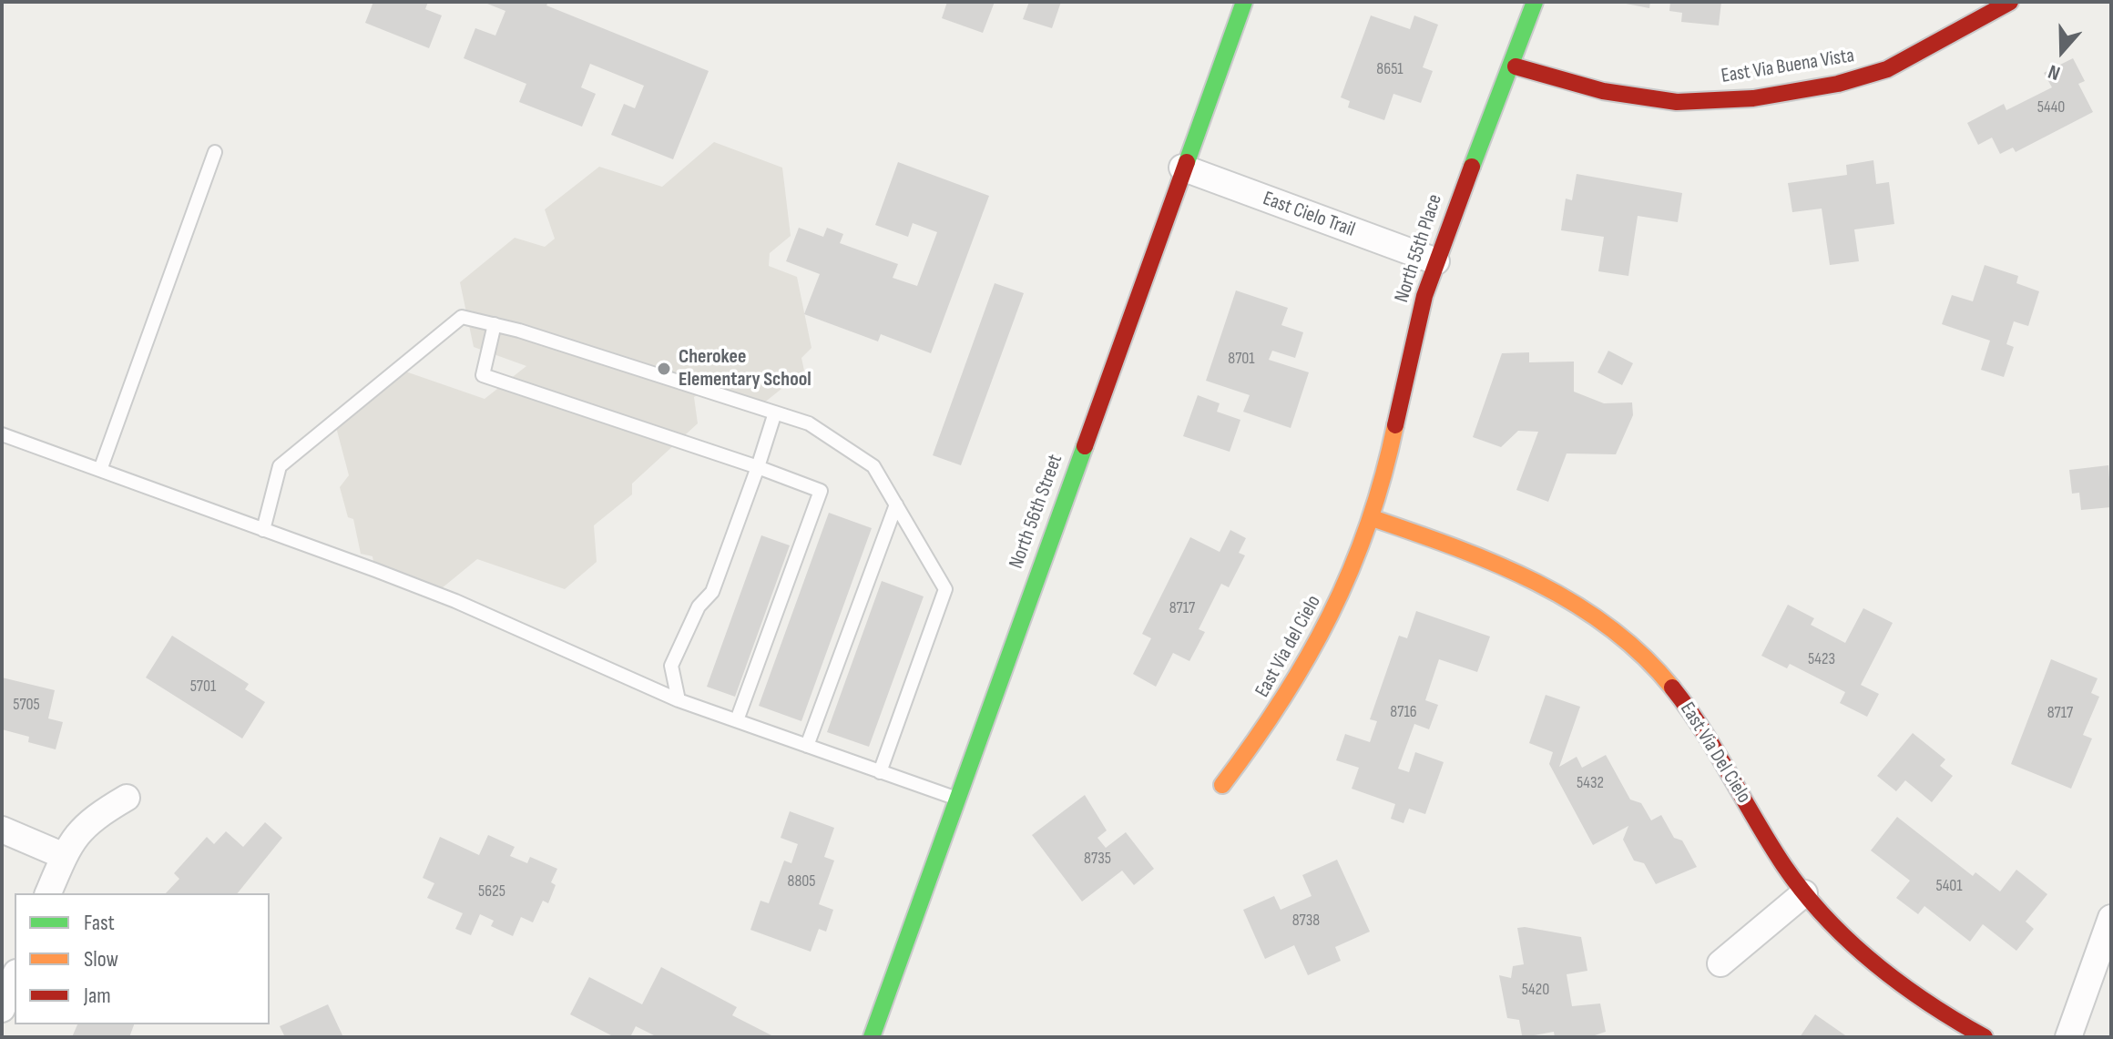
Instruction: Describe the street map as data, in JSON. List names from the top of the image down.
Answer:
{
  "streets": {
    "street": [
      "East Via Buena Vista",
      "East Cielo Trail",
      "North 55th Place",
      "North 56th Street",
      "East Via del Cielo",
      "East Via Del Cielo"
    ]
  },
  "crossings": [
    ["East Via Buena Vista", "North 55th Place"],
    ["East Cielo Trail", "North 55th Place"],
    ["East Cielo Trail", "North 56th Street"],
    ["North 55th Place", "East Via del Cielo"],
    ["North 55th Place", "East Via Del Cielo"],
    ["East Via del Cielo", "East Via Del Cielo"]
  ],
  "places": ["Cherokee Elementary School"],
  "house_numbers": [
    "8651",
    "5440",
    "8701",
    "8717",
    "5423",
    "5701",
    "5705",
    "8716",
    "8717",
    "5432",
    "8735",
    "8805",
    "5401",
    "5625",
    "8738",
    "5420"
  ],
  "legend": ["Fast", "Slow", "Jam"],
  "north": "bottom"
}
